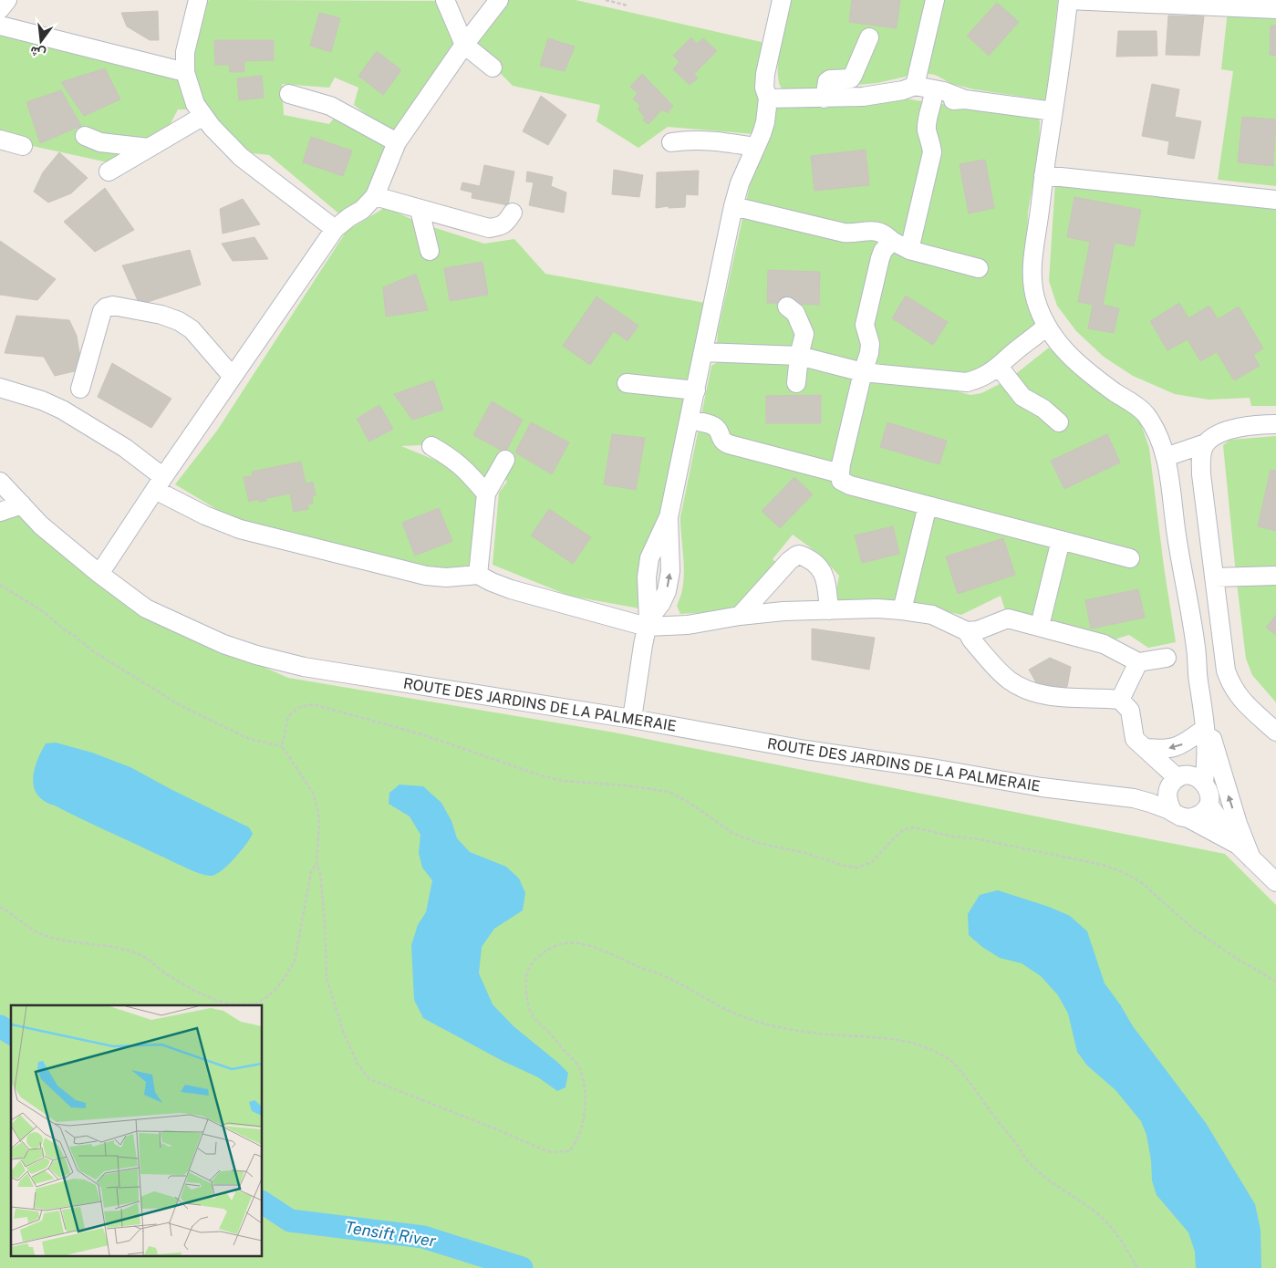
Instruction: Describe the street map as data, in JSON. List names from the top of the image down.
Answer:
{
  "streets": {
    "street": ["ROUTE DES JARDINS DE LA PALMERAIE"]
  },
  "water": ["Tensift River"],
  "north": "bottom"
}
